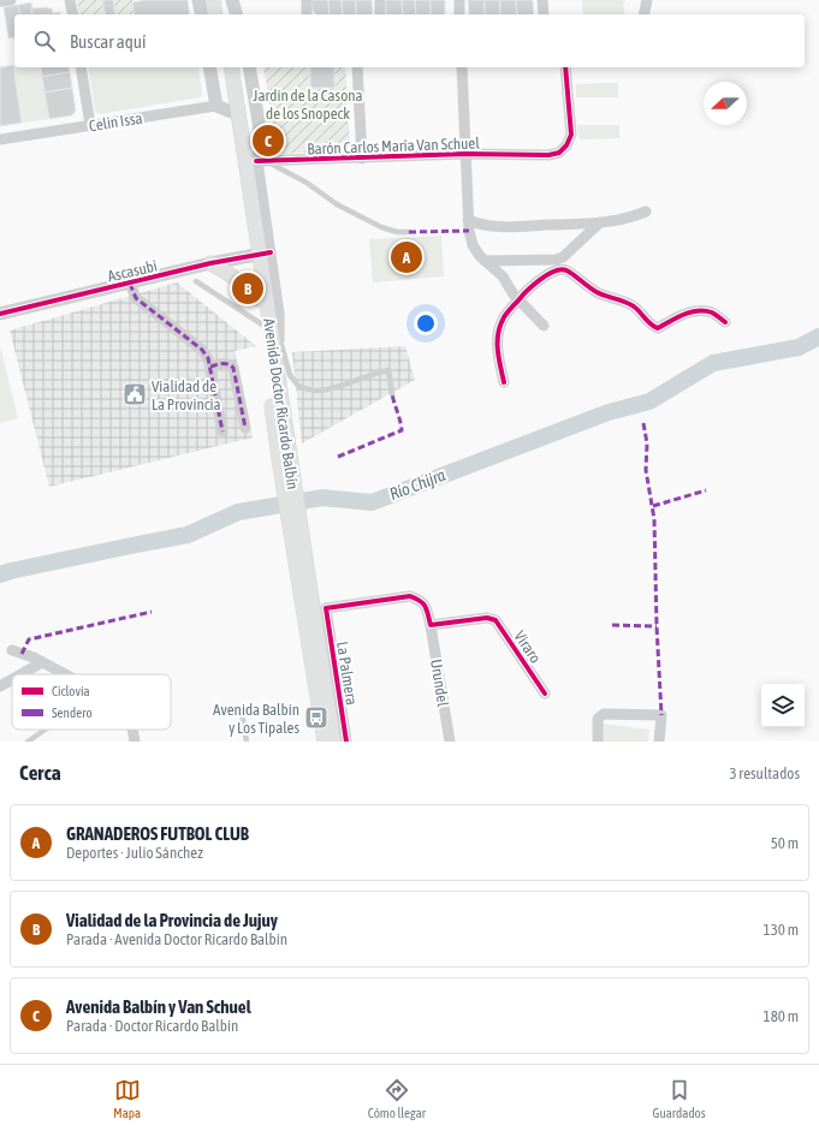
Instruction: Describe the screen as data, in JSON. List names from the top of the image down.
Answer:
{
  "streets": {
    "main road": ["Avenida Doctor Ricardo Balbín"],
    "street": [
      "Celin Issa",
      "Barón Carlos María Van Schuel",
      "Ascasubi",
      "Viraro",
      "Urundel"
    ],
    "cycle path": ["La Palmera"]
  },
  "crossings": [
    ["Celin Issa", "Avenida Doctor Ricardo Balbín"],
    ["Ascasubi", "Avenida Doctor Ricardo Balbín"],
    ["Avenida Doctor Ricardo Balbín", "Urundel"],
    ["Viraro", "Urundel"]
  ],
  "water": ["Río Chijra"],
  "parks": ["Jardín de la Casona de los Snopeck"],
  "places": {
    "public building": ["Vialidad de La Provincia"],
    "bus stop": ["Avenida Balbín y Los Tipales"]
  },
  "legend": ["Ciclovía", "Sendero"],
  "north": "left",
  "page": {
    "search": "Buscar aquí",
    "pins": ["C", "A", "B"],
    "heading": ["Cerca", "3 resultados"],
    "list": [
      {
        "mark": "A",
        "name": "GRANADEROS FUTBOL CLUB",
        "note": "Deportes · Julio Sánchez",
        "value": "50 m"
      },
      {
        "mark": "B",
        "name": "Vialidad de la Provincia de Jujuy",
        "note": "Parada · Avenida Doctor Ricardo Balbín",
        "value": "130 m"
      },
      {
        "mark": "C",
        "name": "Avenida Balbín y Van Schuel",
        "note": "Parada · Doctor Ricardo Balbín",
        "value": "180 m"
      }
    ],
    "nav": ["Mapa", "Cómo llegar", "Guardados"]
  }
}
